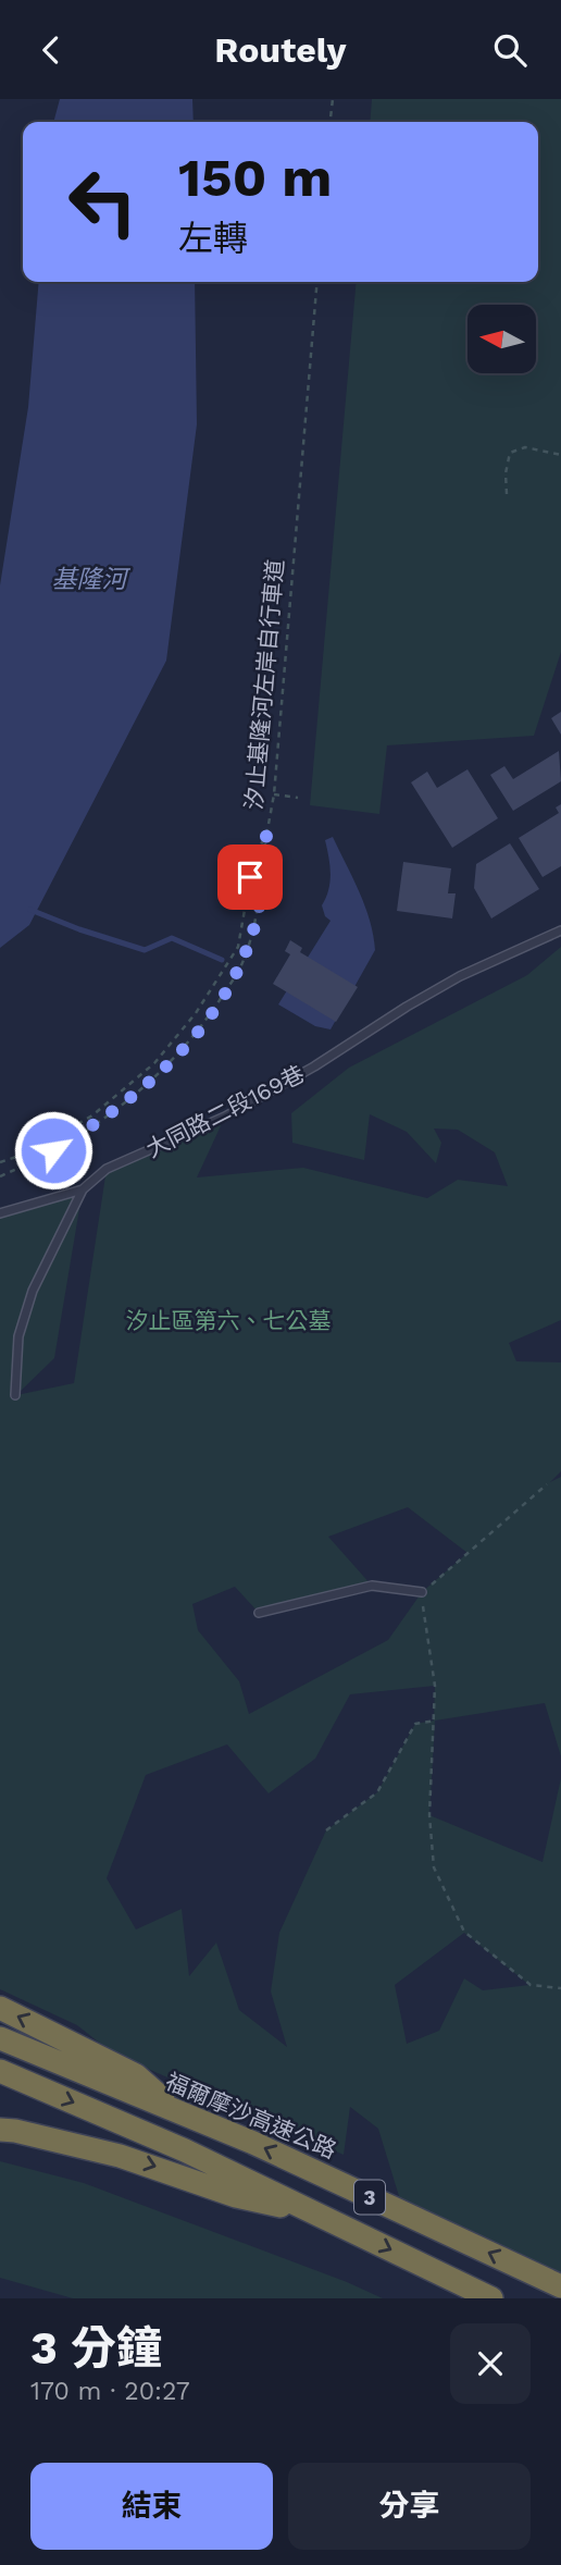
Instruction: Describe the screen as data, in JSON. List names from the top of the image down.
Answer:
{
  "streets": {
    "highway": ["福爾摩沙高速公路", "3"],
    "lane": ["大同路二段169巷"],
    "path": ["汐止基隆河左岸自行車道"]
  },
  "water": ["基隆河"],
  "parks": ["汐止區第六、七公墓"],
  "north": "left",
  "page": {
    "header": "Routely",
    "turn": ["150 m", "左轉"],
    "heading": ["3 分鐘", "170 m · 20:27"],
    "buttons": ["結束", "分享"]
  }
}
